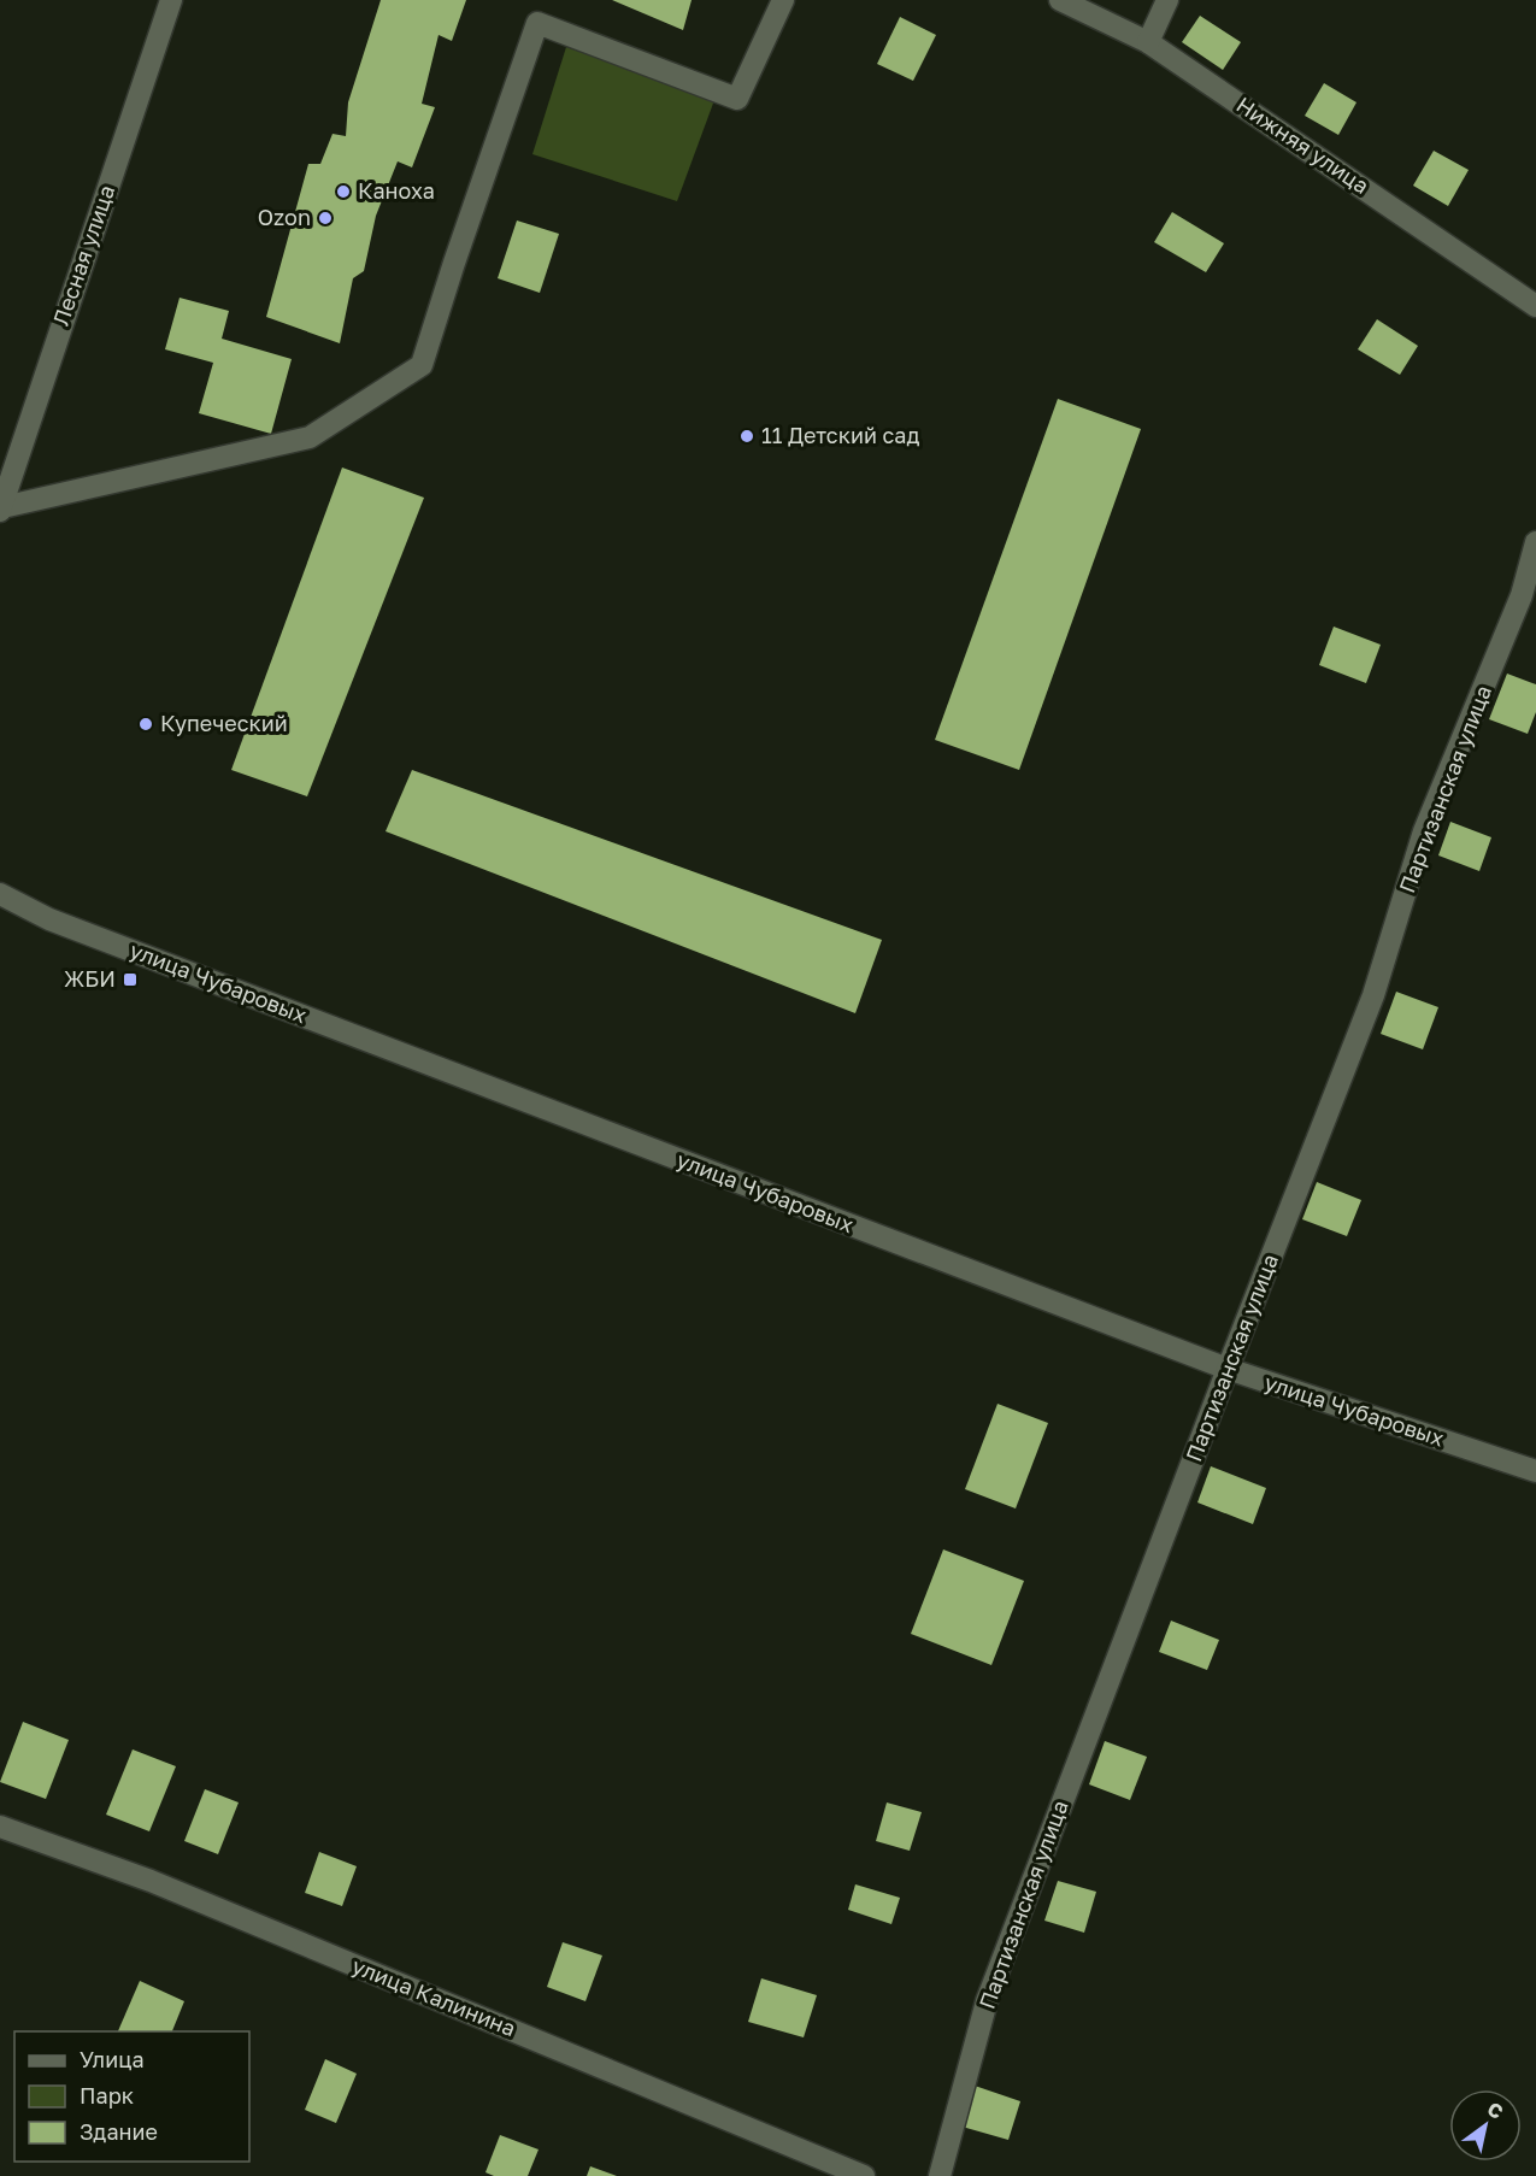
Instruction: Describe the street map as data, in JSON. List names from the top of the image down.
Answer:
{
  "streets": {
    "street": [
      "Нижняя улица",
      "Лесная улица",
      "Партизанская улица",
      "улица Чубаровых",
      "улица Калинина"
    ]
  },
  "crossings": [
    ["Партизанская улица", "улица Чубаровых"]
  ],
  "places": {
    "other": [
      "Каноха",
      "Ozon",
      "11 Детский сад",
      "Купеческий"
    ],
    "transit": ["ЖБИ"]
  },
  "legend": ["Улица", "Парк", "Здание"],
  "north": "top right"
}
